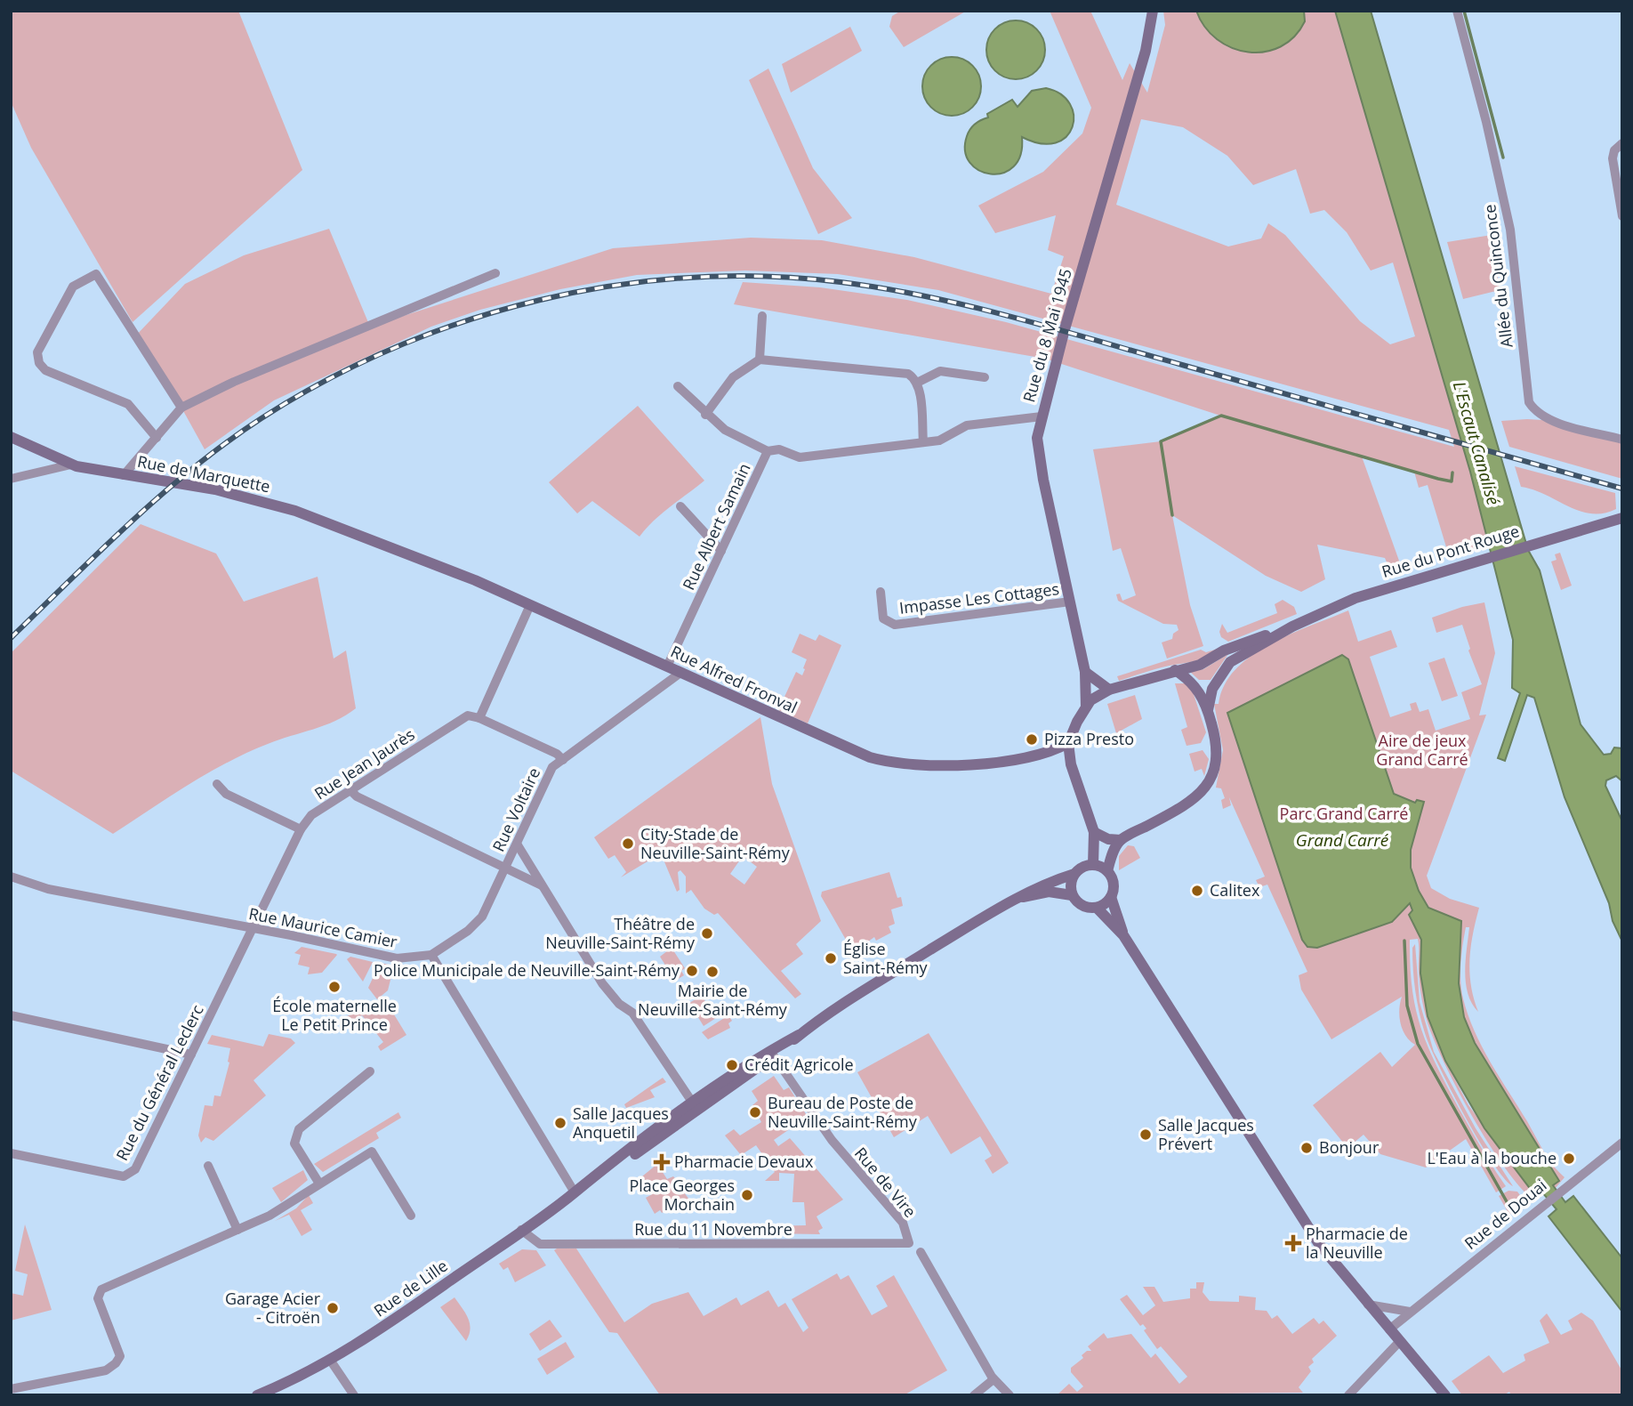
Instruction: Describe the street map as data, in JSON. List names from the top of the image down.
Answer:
{
  "streets": {
    "main road": [
      "Rue du 8 Mai 1945",
      "Rue de Marquette",
      "Rue du Pont Rouge",
      "Rue Alfred Fronval",
      "Rue de Lille"
    ],
    "street": [
      "Allée du Quinconce",
      "Rue Albert Samain",
      "Impasse Les Cottages",
      "Rue Jean Jaurès",
      "Rue Voltaire",
      "Rue Maurice Camier",
      "Rue du Général Leclerc",
      "Rue de Vire",
      "Rue de Douai",
      "Rue du 11 Novembre"
    ]
  },
  "crossings": [
    ["Rue du 8 Mai 1945", "Rue Albert Samain"],
    ["Rue du 8 Mai 1945", "Rue du Pont Rouge"],
    ["Rue du 8 Mai 1945", "Impasse Les Cottages"],
    ["Rue du 8 Mai 1945", "Rue Alfred Fronval"],
    ["Rue de Marquette", "Rue Alfred Fronval"],
    ["Rue Albert Samain", "Rue Alfred Fronval"],
    ["Rue du Pont Rouge", "Rue Alfred Fronval"],
    ["Rue Alfred Fronval", "Rue Voltaire"],
    ["Rue Jean Jaurès", "Rue Maurice Camier"],
    ["Rue Jean Jaurès", "Rue du Général Leclerc"],
    ["Rue Voltaire", "Rue Maurice Camier"],
    ["Rue Maurice Camier", "Rue du Général Leclerc"],
    ["Rue de Vire", "Rue du 11 Novembre"],
    ["Rue de Vire", "Rue de Lille"],
    ["Rue du 11 Novembre", "Rue de Lille"]
  ],
  "water": ["L'Escaut Canalisé", "Grand Carré"],
  "parks": ["Aire de jeux Grand Carré", "Parc Grand Carré"],
  "places": {
    "other": [
      "Pizza Presto",
      "City-Stade de Neuville-Saint-Rémy",
      "Calitex",
      "Théâtre de Neuville-Saint-Rémy",
      "Église Saint-Rémy",
      "Police Municipale de Neuville-Saint-Rémy",
      "Mairie de Neuville-Saint-Rémy",
      "École maternelle Le Petit Prince",
      "Crédit Agricole",
      "Bureau de Poste de Neuville-Saint-Rémy",
      "Salle Jacques Anquetil",
      "Salle Jacques Prévert",
      "Bonjour",
      "L'Eau à la bouche",
      "Place Georges Morchain",
      "Garage Acier - Citroën"
    ],
    "health": ["Pharmacie Devaux", "Pharmacie de la Neuville"]
  }
}
